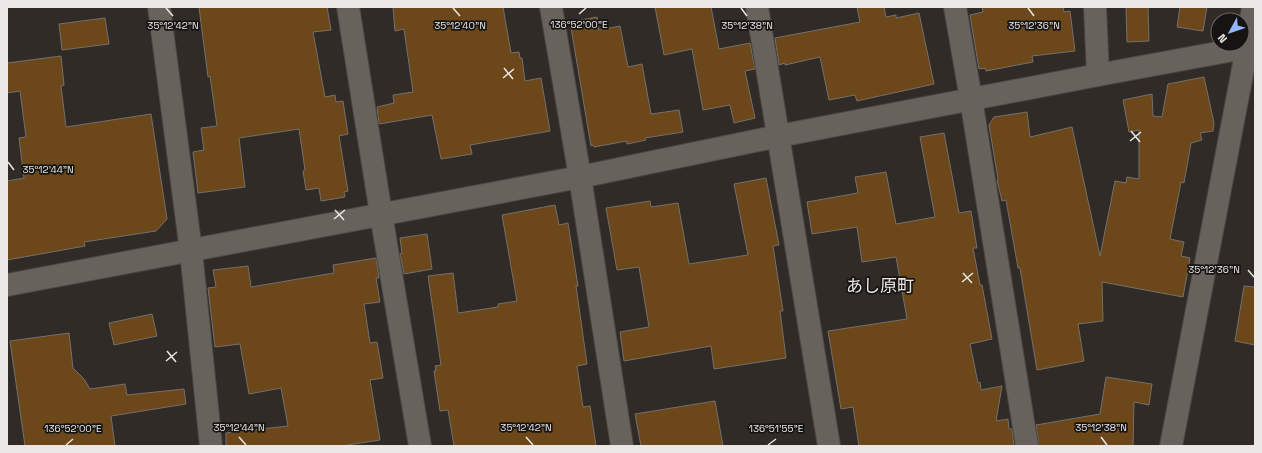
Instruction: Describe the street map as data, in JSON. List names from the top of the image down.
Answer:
{
  "districts": ["あし原町"],
  "north": "bottom left",
  "coordinates": [
    "136°52'00\"E",
    "35°12'42\"N",
    "35°12'40\"N",
    "35°12'38\"N",
    "35°12'36\"N",
    "35°12'44\"N",
    "136°51'55\"E"
  ]
}
